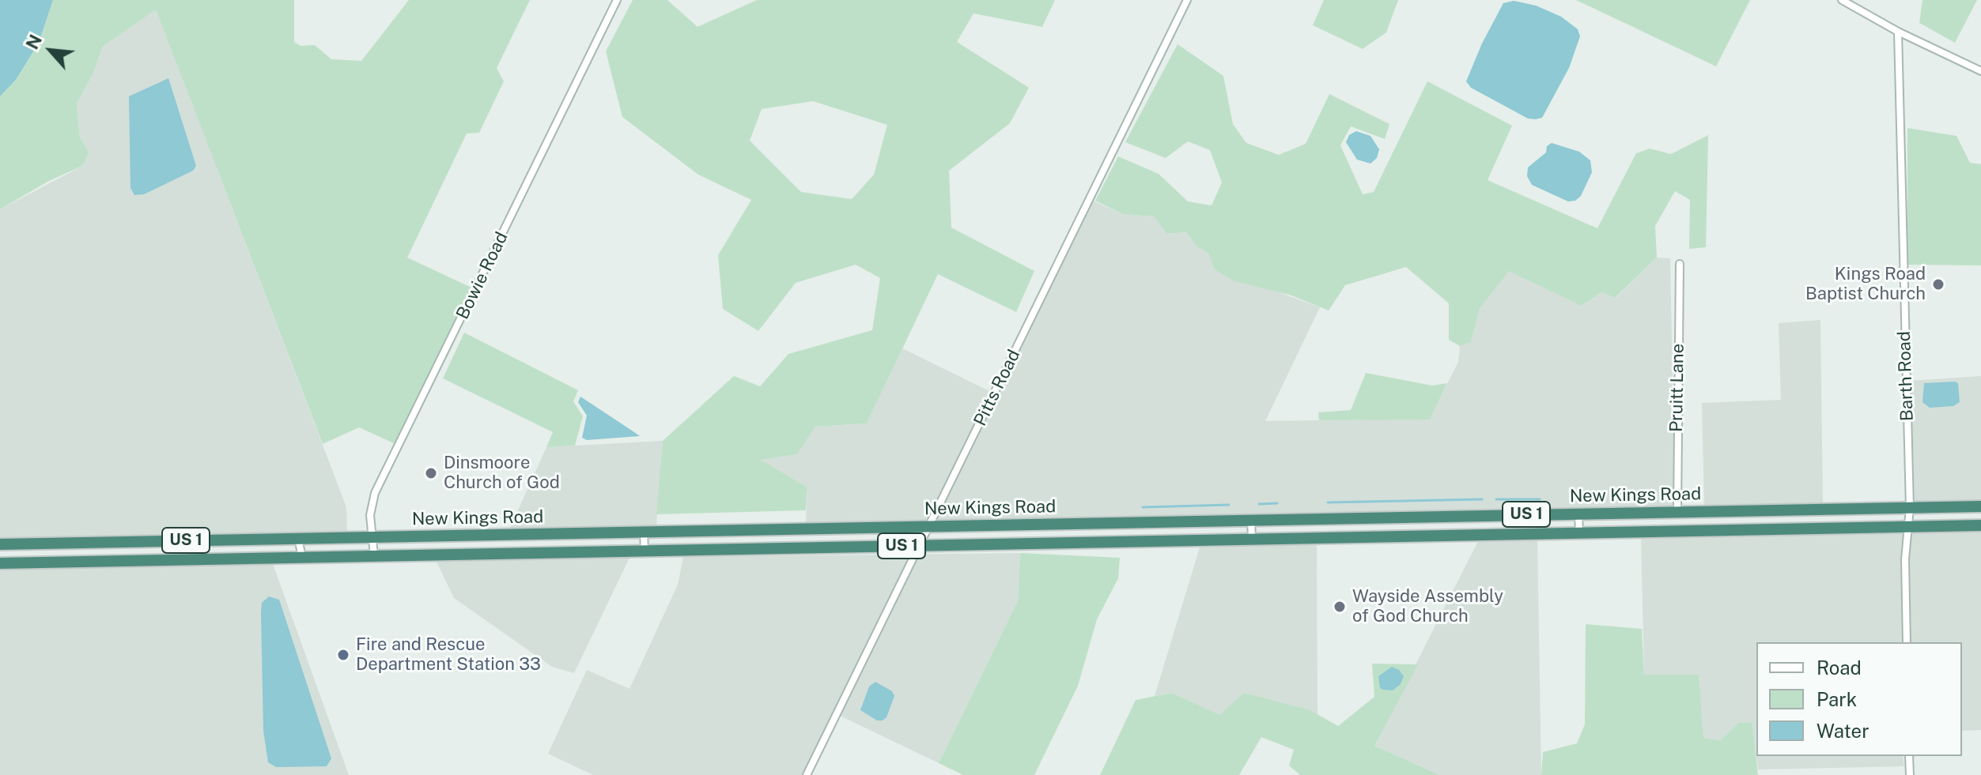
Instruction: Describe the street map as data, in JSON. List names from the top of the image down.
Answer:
{
  "streets": {
    "highway": ["New Kings Road", "US 1"],
    "street": [
      "Bowie Road",
      "Barth Road",
      "Pitts Road",
      "Pruitt Lane"
    ]
  },
  "crossings": [
    ["Bowie Road", "New Kings Road"],
    ["Barth Road", "New Kings Road"],
    ["Pitts Road", "New Kings Road"],
    ["Pruitt Lane", "New Kings Road"]
  ],
  "places": [
    "Kings Road Baptist Church",
    "Dinsmoore Church of God",
    "Wayside Assembly of God Church",
    "Fire and Rescue Department Station 33"
  ],
  "legend": ["Road", "Park", "Water"],
  "north": "top left"
}
